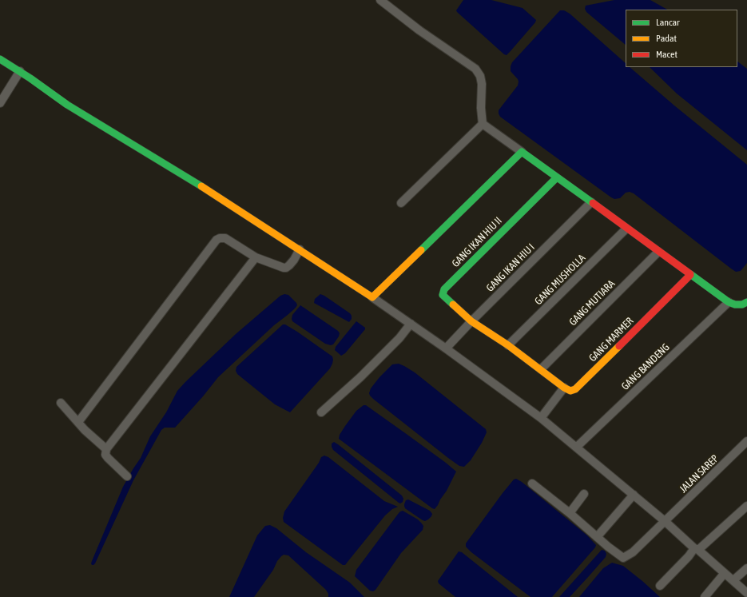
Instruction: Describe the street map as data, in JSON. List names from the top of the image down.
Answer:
{
  "streets": {
    "street": [
      "GANG IKAN HIU II",
      "GANG IKAN HIU I",
      "GANG MUSHOLLA",
      "GANG MUTIARA",
      "GANG MARMER",
      "GANG BANDENG",
      "JALAN SAREP"
    ]
  },
  "crossings": [
    ["GANG IKAN HIU II", "GANG IKAN HIU I"]
  ],
  "legend": ["Lancar", "Padat", "Macet"]
}
